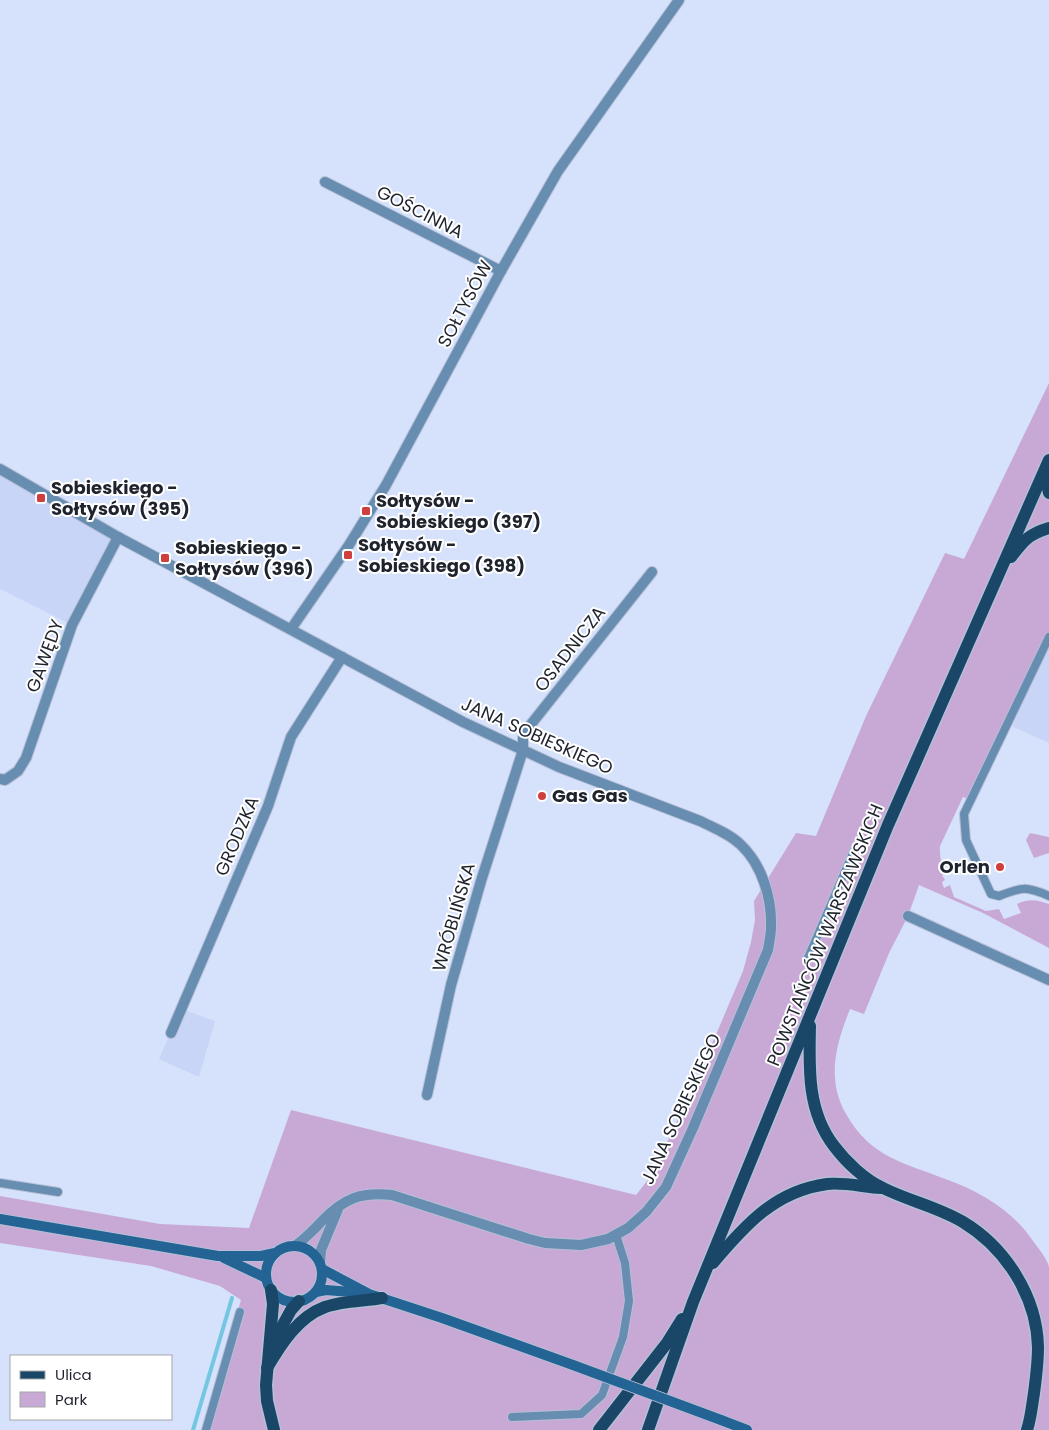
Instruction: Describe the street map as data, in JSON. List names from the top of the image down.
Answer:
{
  "streets": {
    "main road": ["POWSTAŃCÓW WARSZAWSKICH"],
    "street": [
      "GOŚCINNA",
      "SOŁTYSÓW",
      "OSADNICZA",
      "GAWĘDY",
      "JANA SOBIESKIEGO",
      "GRODZKA",
      "WRÓBLIŃSKA"
    ]
  },
  "crossings": [
    ["GOŚCINNA", "SOŁTYSÓW"],
    ["SOŁTYSÓW", "JANA SOBIESKIEGO"],
    ["OSADNICZA", "JANA SOBIESKIEGO"],
    ["OSADNICZA", "WRÓBLIŃSKA"],
    ["GAWĘDY", "JANA SOBIESKIEGO"],
    ["JANA SOBIESKIEGO", "GRODZKA"],
    ["JANA SOBIESKIEGO", "WRÓBLIŃSKA"]
  ],
  "places": {
    "transit": [
      "Sobieskiego - Sołtysów (395)",
      "Sołtysów - Sobieskiego (397)",
      "Sołtysów - Sobieskiego (398)",
      "Sobieskiego - Sołtysów (396)"
    ],
    "other": ["Gas Gas", "Orlen"]
  },
  "legend": ["Ulica", "Park"]
}
